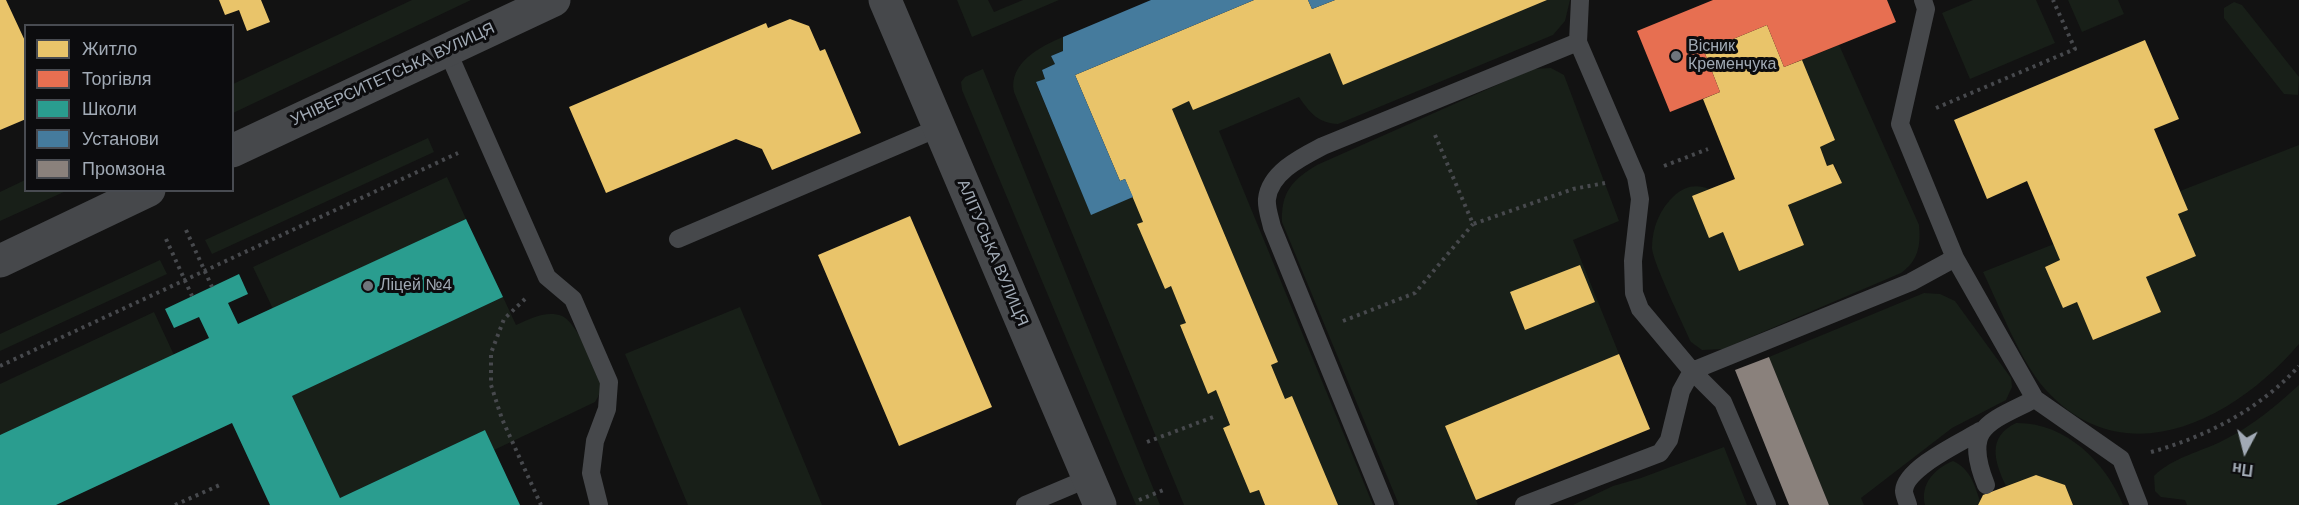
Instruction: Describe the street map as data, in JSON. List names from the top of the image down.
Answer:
{
  "streets": {
    "street": ["УНІВЕРСИТЕТСЬКА ВУЛИЦЯ", "АЛІТУСЬКА ВУЛИЦЯ"]
  },
  "places": ["Вісник Кременчука", "Ліцей №4"],
  "legend": [
    "Житло",
    "Торгівля",
    "Школи",
    "Установи",
    "Промзона"
  ],
  "north": "bottom"
}
